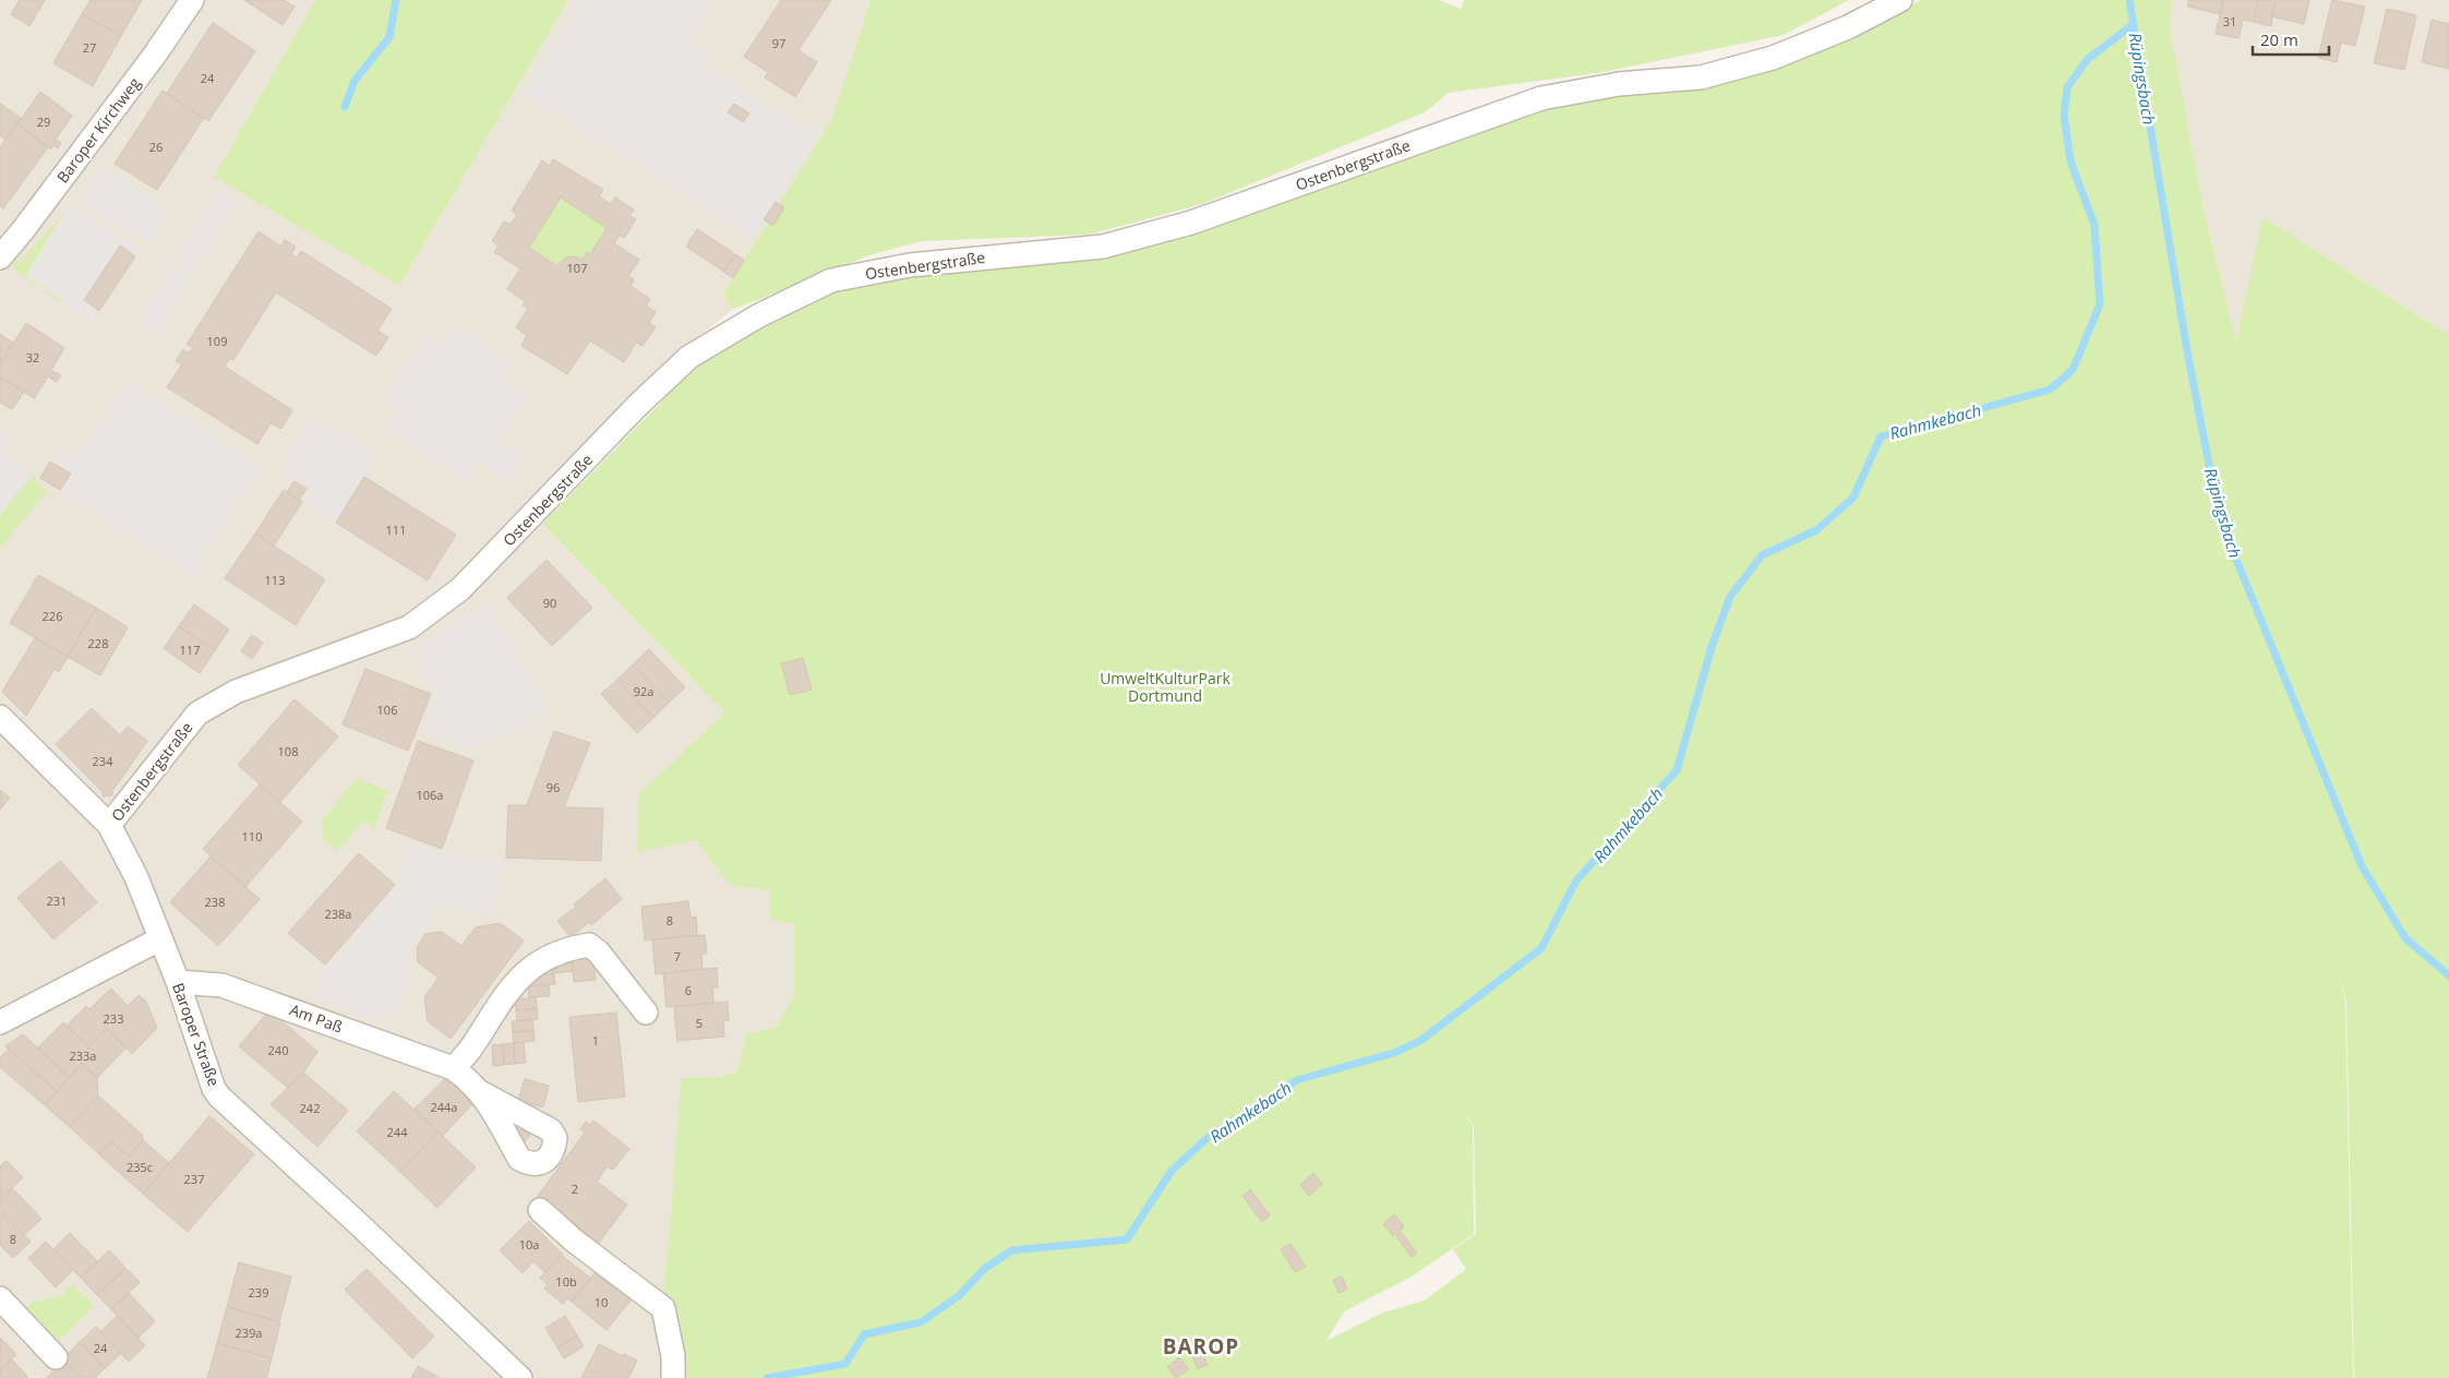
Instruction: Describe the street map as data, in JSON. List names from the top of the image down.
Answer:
{
  "streets": {
    "street": [
      "Baroper Kirchweg",
      "Ostenbergstraße",
      "Am Paß",
      "Baroper Straße"
    ]
  },
  "crossings": [
    ["Ostenbergstraße", "Baroper Straße"],
    ["Am Paß", "Baroper Straße"]
  ],
  "districts": ["BAROP"],
  "water": ["Rüpingsbach", "Rahmkebach"],
  "parks": ["UmweltKulturPark Dortmund"],
  "house_numbers": [
    "31",
    "97",
    "27",
    "24",
    "29",
    "26",
    "107",
    "109",
    "32",
    "111",
    "113",
    "90",
    "226",
    "228",
    "117",
    "92a",
    "106",
    "108",
    "234",
    "96",
    "106a",
    "110",
    "231",
    "238",
    "238a",
    "8",
    "7",
    "6",
    "233",
    "5",
    "1",
    "240",
    "233a",
    "244a",
    "242",
    "244",
    "235c",
    "237",
    "2",
    "8",
    "10a",
    "10b",
    "239",
    "10",
    "239a",
    "24"
  ],
  "scale_bar": "20 m"
}
